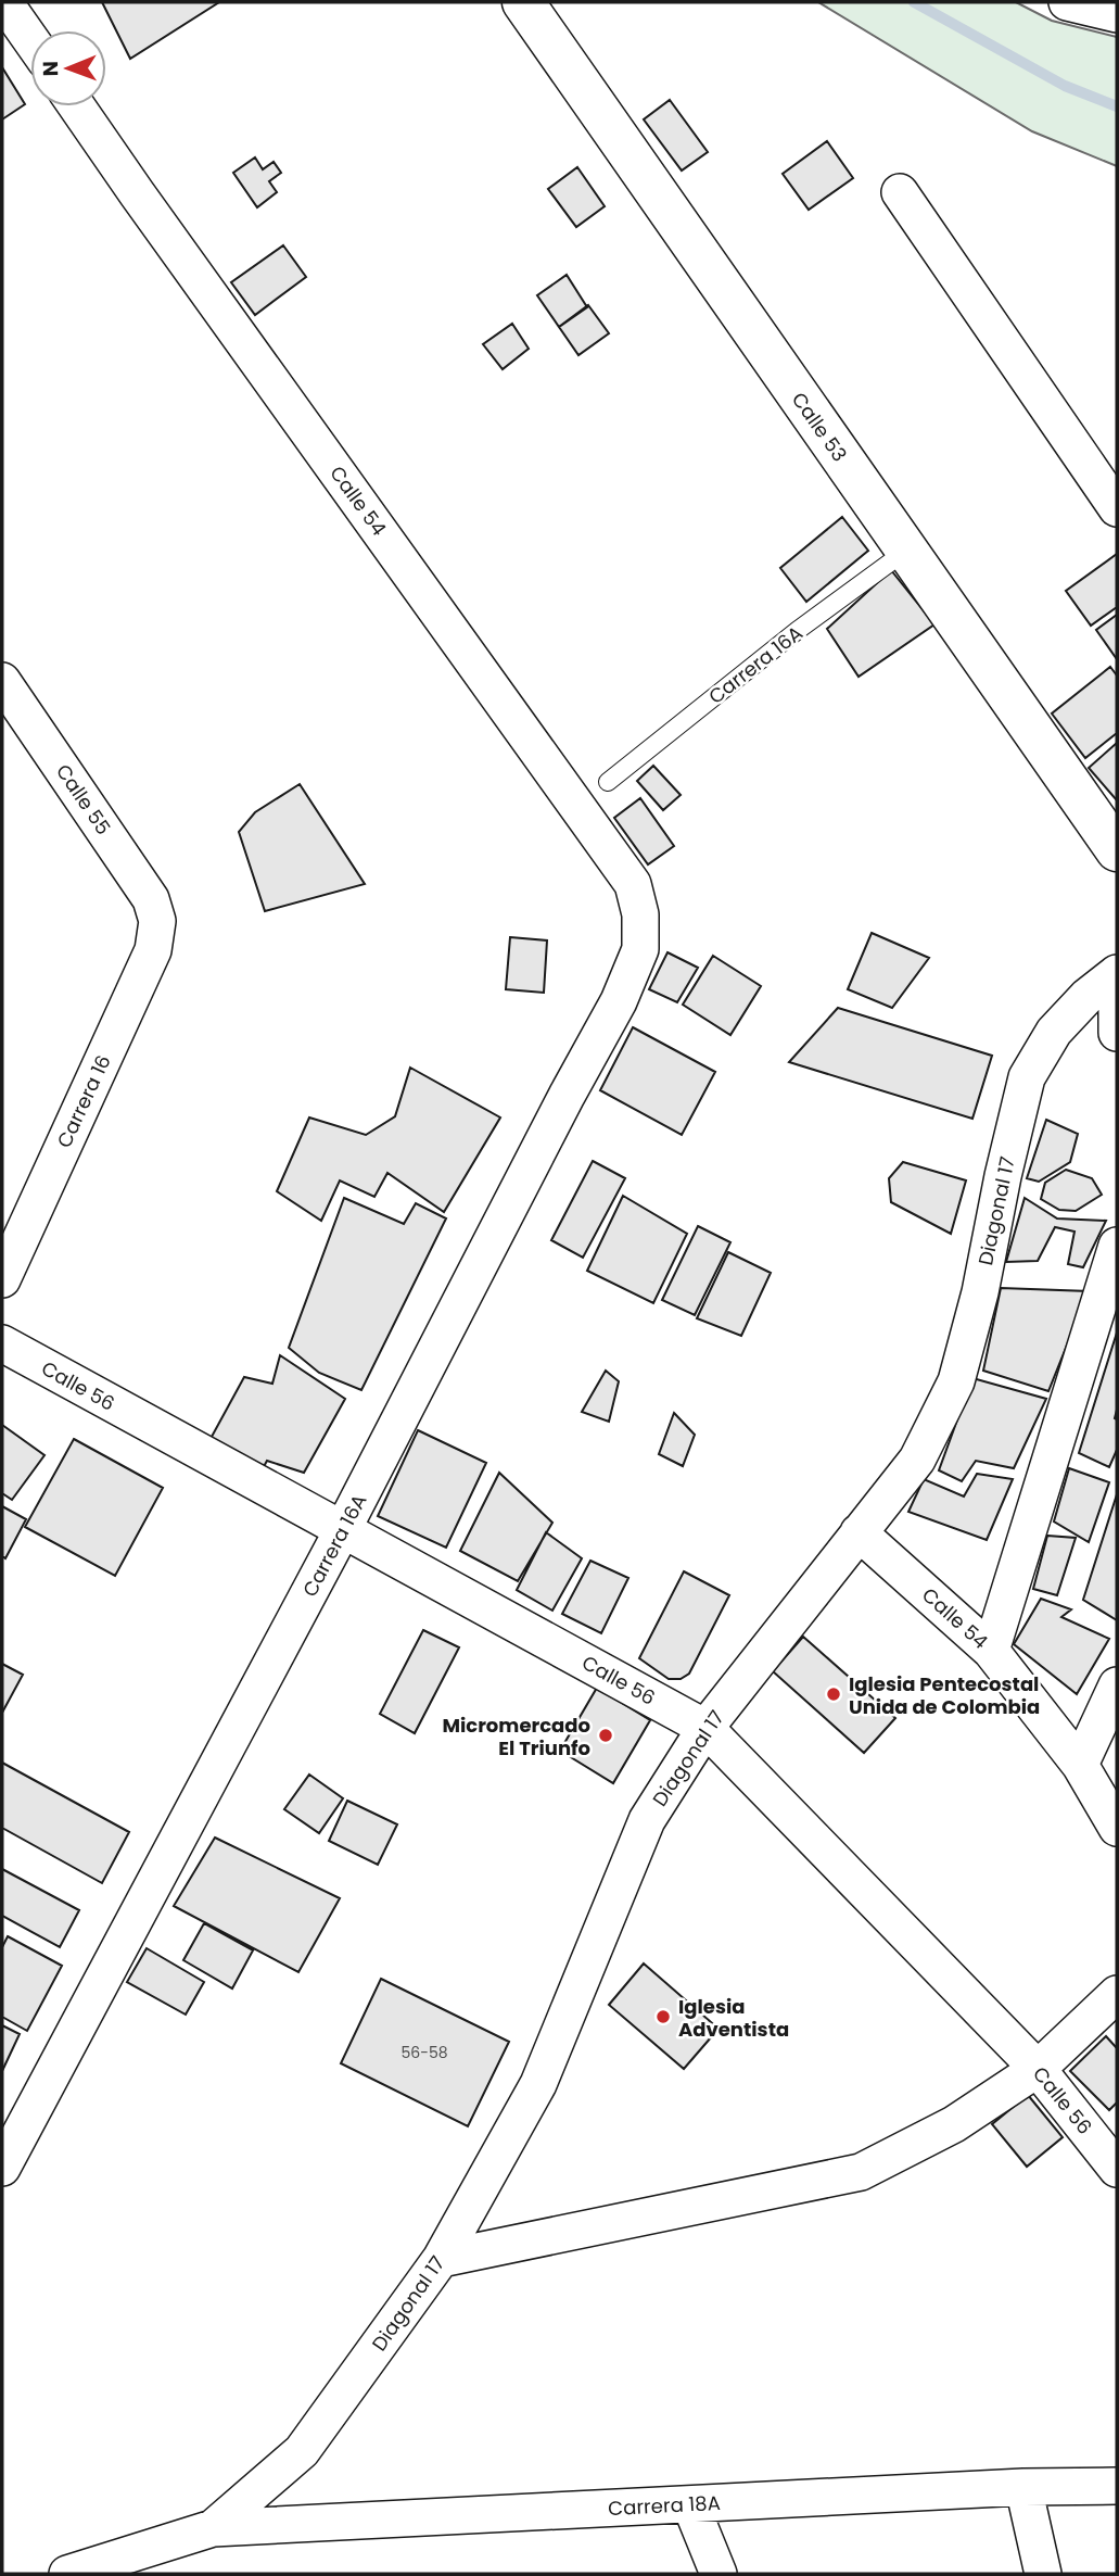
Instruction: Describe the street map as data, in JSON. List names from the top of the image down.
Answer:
{
  "streets": {
    "street": [
      "Calle 53",
      "Calle 54",
      "Carrera 16A",
      "Calle 55",
      "Carrera 16",
      "Diagonal 17",
      "Calle 56",
      "Carrera 18A"
    ]
  },
  "crossings": [
    ["Calle 53", "Carrera 16A"],
    ["Calle 54", "Carrera 16A"],
    ["Calle 54", "Diagonal 17"],
    ["Carrera 16A", "Calle 56"],
    ["Calle 55", "Carrera 16"],
    ["Diagonal 17", "Calle 56"],
    ["Diagonal 17", "Carrera 18A"]
  ],
  "places": ["Iglesia Pentecostal Unida de Colombia", "Micromercado El Triunfo", "Iglesia Adventista"],
  "house_numbers": ["56-58"],
  "north": "left"
}
